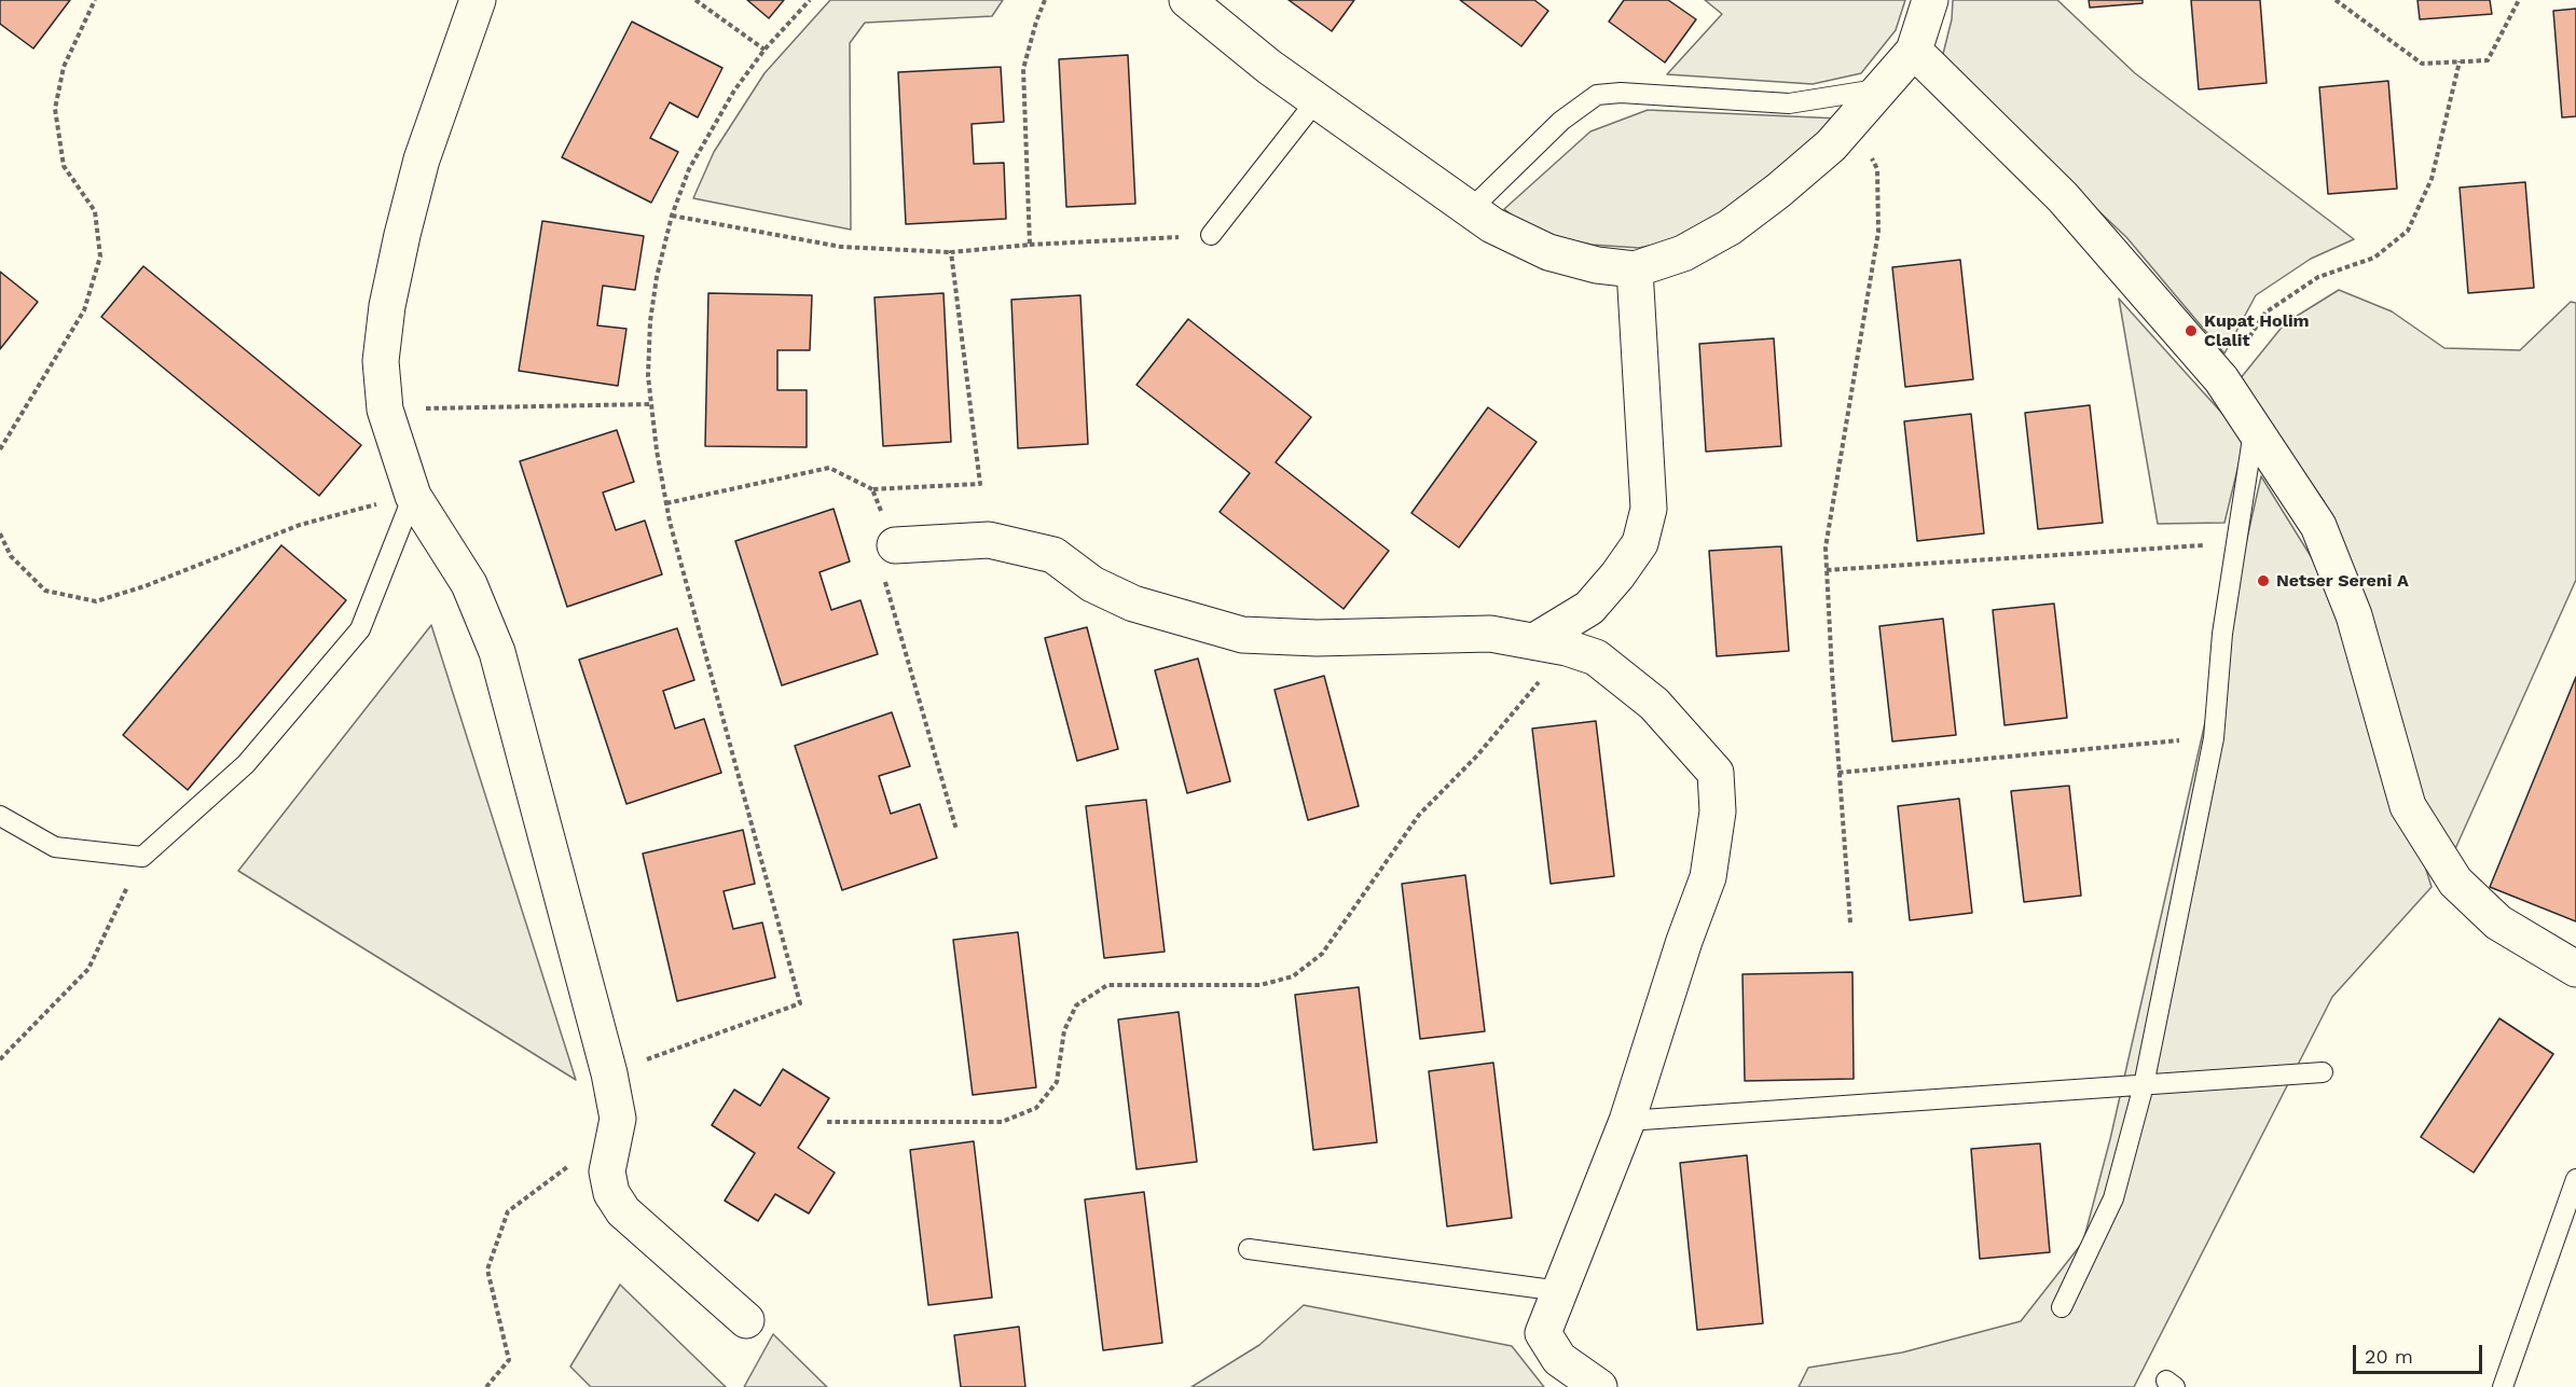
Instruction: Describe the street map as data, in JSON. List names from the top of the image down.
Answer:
{
  "places": ["Kupat Holim Clalit", "Netser Sereni A"],
  "scale_bar": "20 m"
}
